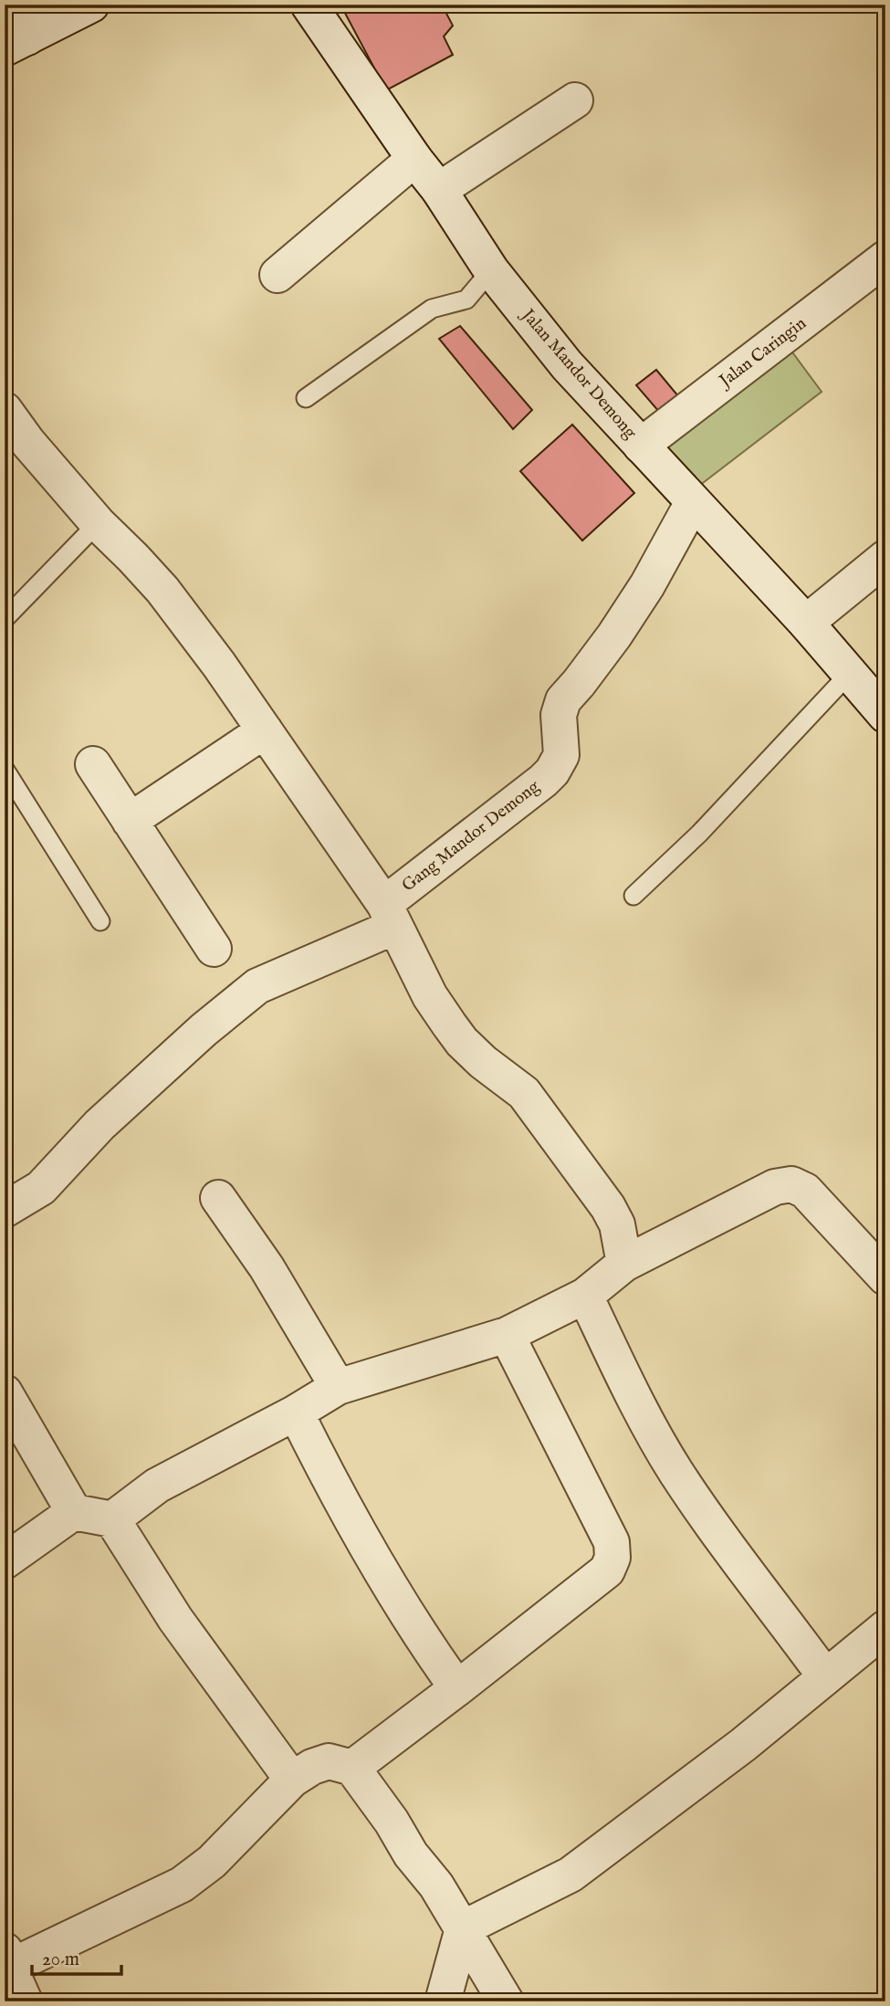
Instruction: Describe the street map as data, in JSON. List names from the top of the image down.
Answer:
{
  "streets": {
    "street": ["Jalan Caringin", "Jalan Mandor Demong", "Gang Mandor Demong"]
  },
  "crossings": [
    ["Jalan Caringin", "Jalan Mandor Demong"],
    ["Jalan Mandor Demong", "Gang Mandor Demong"]
  ],
  "scale_bar": "20 m"
}
